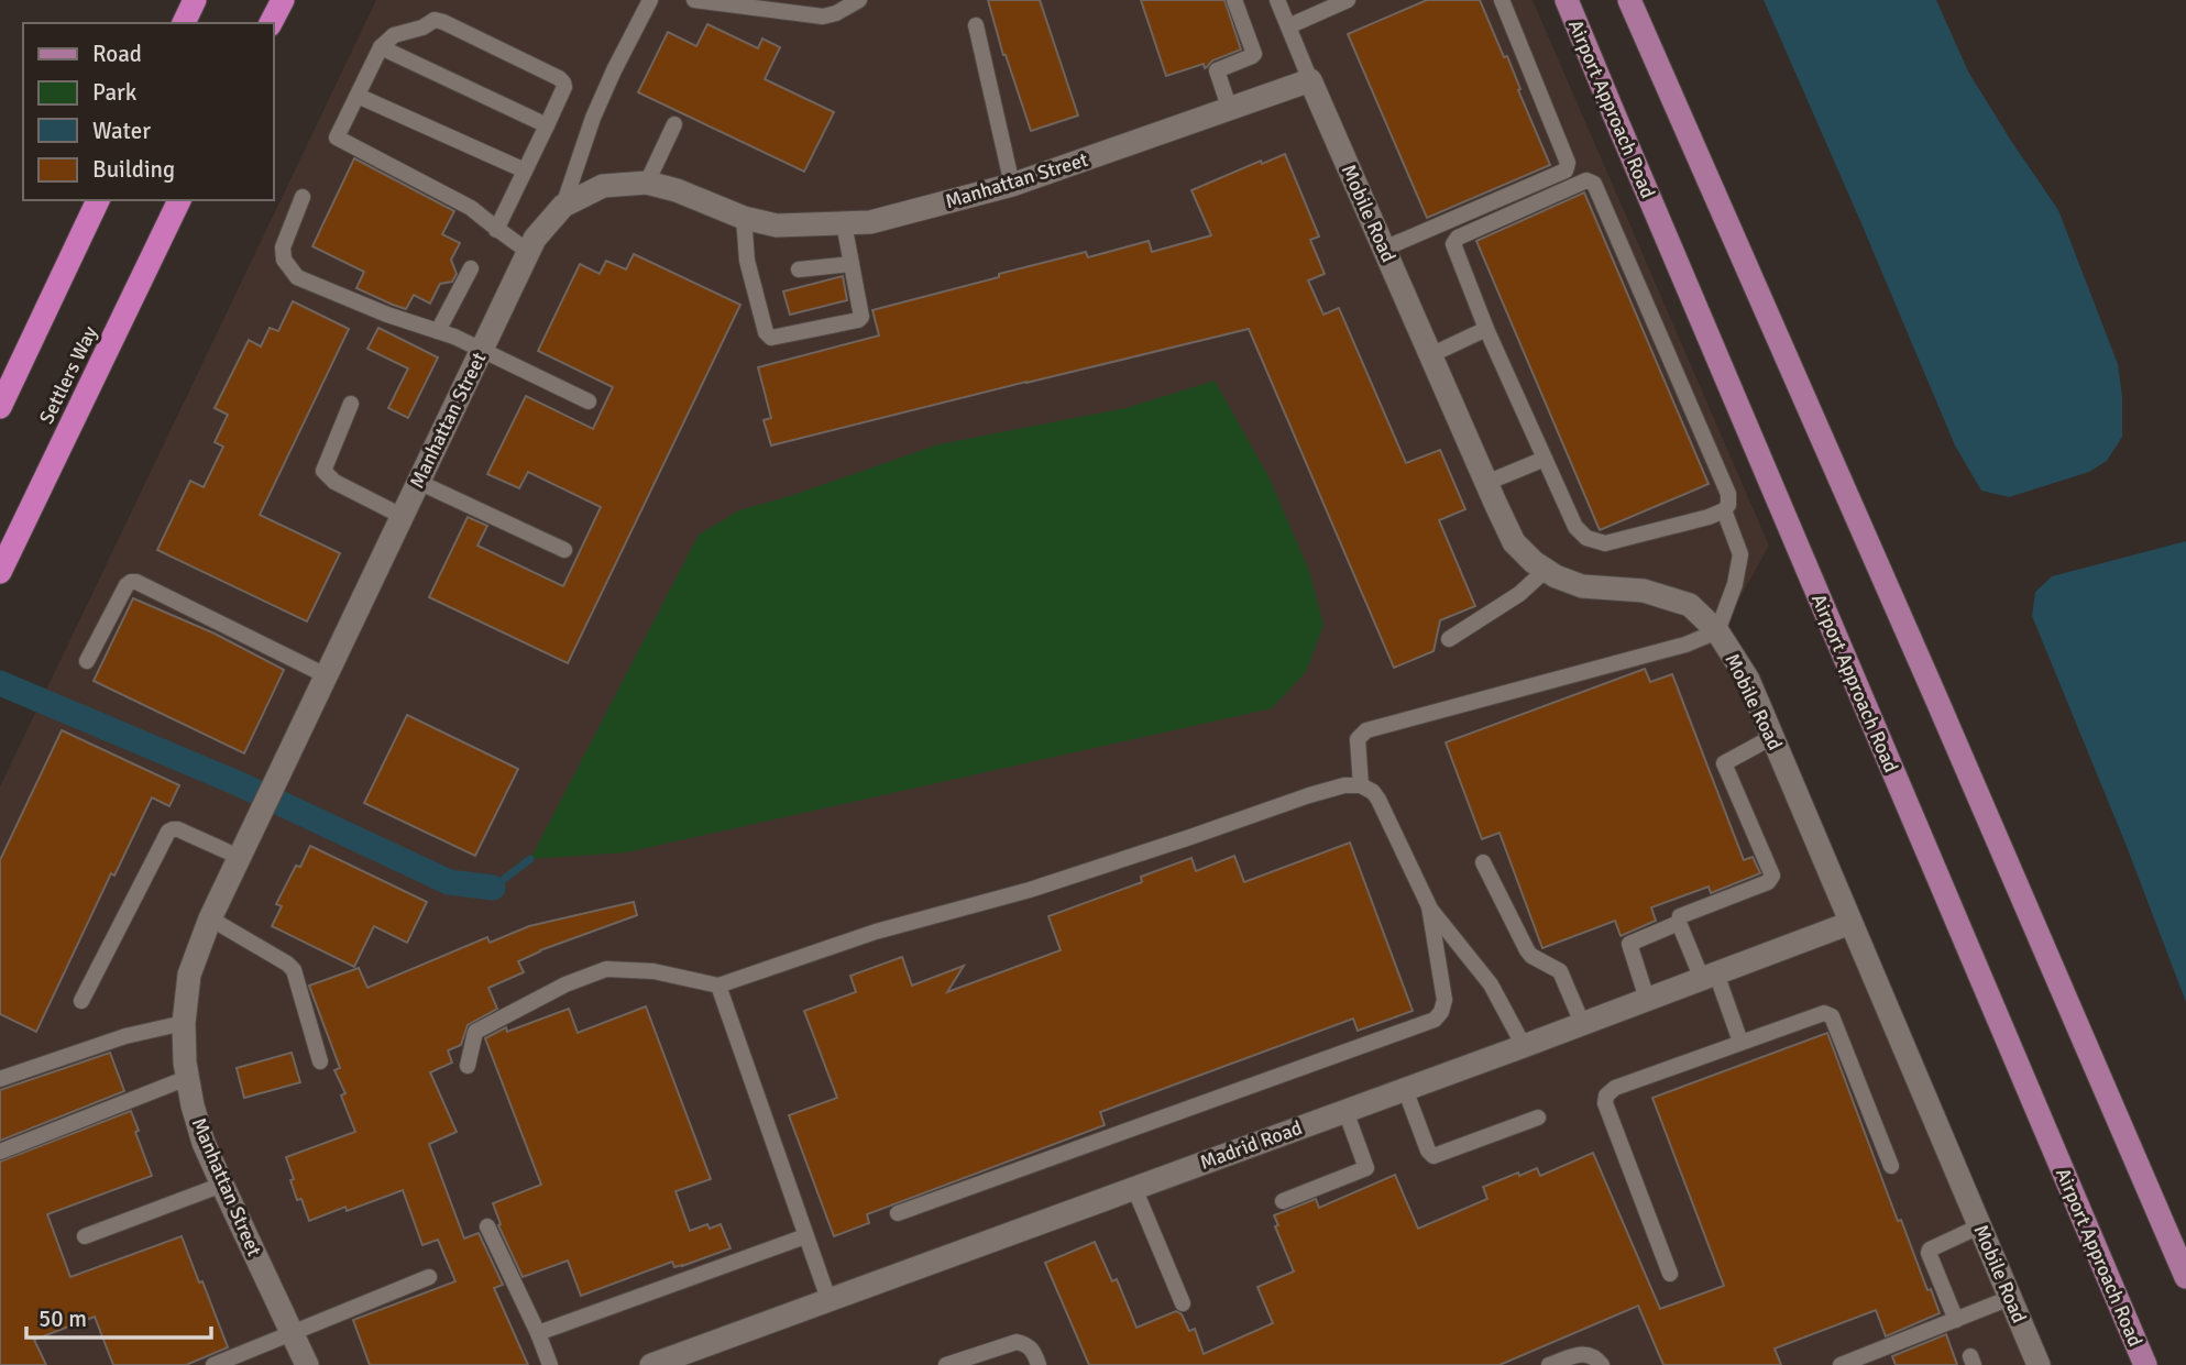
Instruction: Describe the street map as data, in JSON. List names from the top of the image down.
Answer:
{
  "streets": {
    "highway": ["Settlers Way"],
    "main road": ["Airport Approach Road"],
    "street": ["Manhattan Street", "Mobile Road", "Madrid Road"]
  },
  "crossings": [
    ["Manhattan Street", "Mobile Road"],
    ["Mobile Road", "Madrid Road"]
  ],
  "legend": [
    "Road",
    "Park",
    "Water",
    "Building"
  ],
  "scale_bar": "50 m"
}
